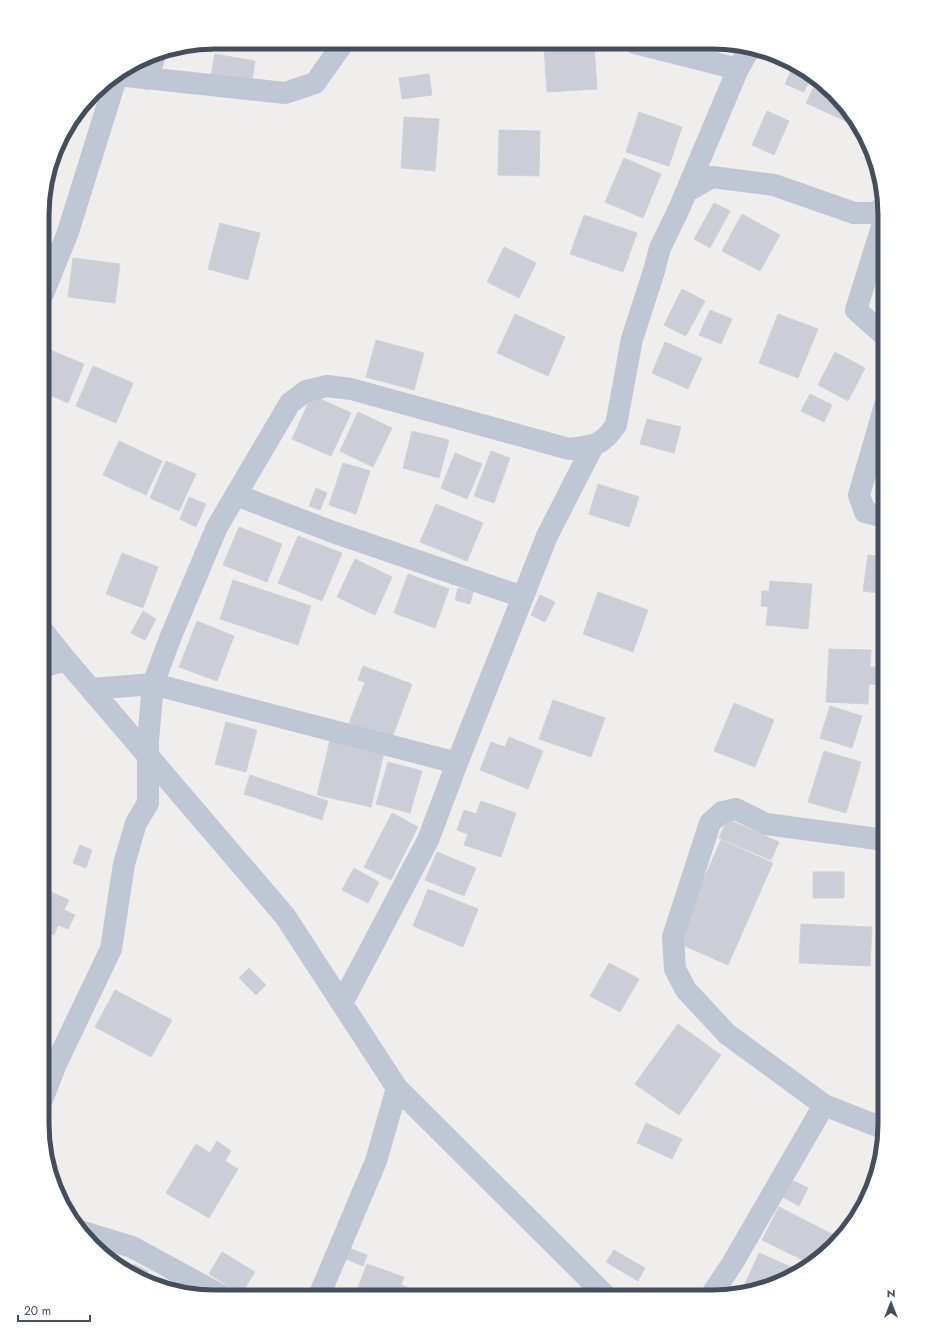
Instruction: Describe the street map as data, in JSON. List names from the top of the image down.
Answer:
{
  "scale_bar": "20 m",
  "north": "top"
}
